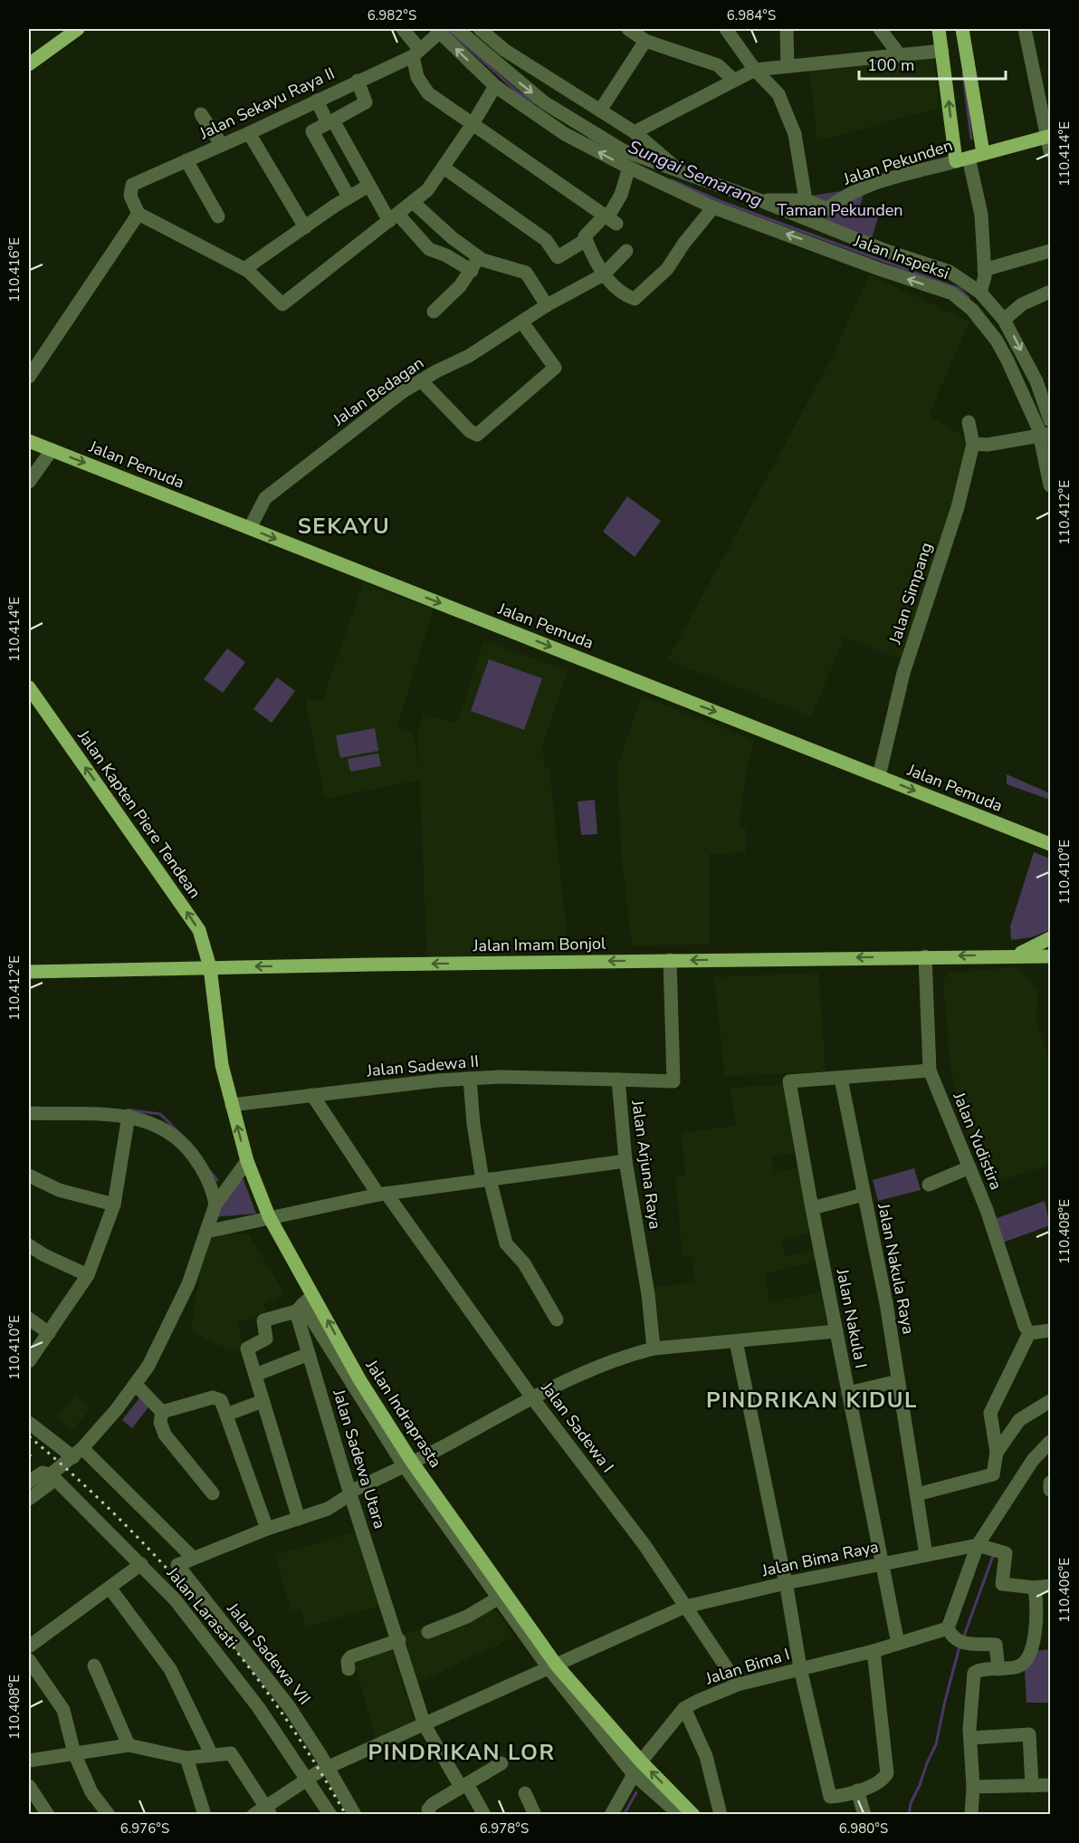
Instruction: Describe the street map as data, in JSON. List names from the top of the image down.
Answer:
{
  "streets": {
    "main road": [
      "Jalan Pekunden",
      "Jalan Pemuda",
      "Jalan Kapten Piere Tendean",
      "Jalan Imam Bonjol",
      "Jalan Indraprasta"
    ],
    "street": [
      "Jalan Sekayu Raya II",
      "Jalan Inspeksi",
      "Jalan Bedagan",
      "Jalan Simpang",
      "Jalan Sadewa II",
      "Jalan Yudistira",
      "Jalan Arjuna Raya",
      "Jalan Nakula Raya",
      "Jalan Nakula I",
      "Jalan Sadewa I",
      "Jalan Sadewa Utara",
      "Jalan Bima Raya",
      "Jalan Larasati",
      "Jalan Sadewa VII",
      "Jalan Bima I"
    ]
  },
  "crossings": [
    ["Jalan Sekayu Raya II", "Jalan Inspeksi"],
    ["Jalan Bedagan", "Jalan Pemuda"],
    ["Jalan Pemuda", "Jalan Simpang"],
    ["Jalan Kapten Piere Tendean", "Jalan Imam Bonjol"],
    ["Jalan Kapten Piere Tendean", "Jalan Indraprasta"],
    ["Jalan Imam Bonjol", "Jalan Yudistira"],
    ["Jalan Imam Bonjol", "Jalan Arjuna Raya"],
    ["Jalan Imam Bonjol", "Jalan Indraprasta"],
    ["Jalan Sadewa II", "Jalan Arjuna Raya"],
    ["Jalan Sadewa II", "Jalan Indraprasta"],
    ["Jalan Sadewa II", "Jalan Sadewa I"],
    ["Jalan Nakula Raya", "Jalan Nakula I"],
    ["Jalan Nakula Raya", "Jalan Bima Raya"],
    ["Jalan Nakula I", "Jalan Bima Raya"],
    ["Jalan Nakula I", "Jalan Bima I"],
    ["Jalan Indraprasta", "Jalan Bima Raya"],
    ["Jalan Indraprasta", "Jalan Bima I"],
    ["Jalan Sadewa I", "Jalan Bima Raya"],
    ["Jalan Sadewa I", "Jalan Bima I"]
  ],
  "one_way": ["Jalan Pemuda", "Jalan Kapten Piere Tendean", "Jalan Imam Bonjol"],
  "districts": ["SEKAYU", "PINDRIKAN KIDUL", "PINDRIKAN LOR"],
  "water": ["Sungai Semarang"],
  "parks": ["Taman Pekunden"],
  "scale_bar": "100 m",
  "coordinates": [
    "6.982°S",
    "6.984°S",
    "110.414°E",
    "110.416°E",
    "110.412°E",
    "110.410°E",
    "110.408°E",
    "110.406°E",
    "6.976°S",
    "6.978°S",
    "6.980°S"
  ]
}
